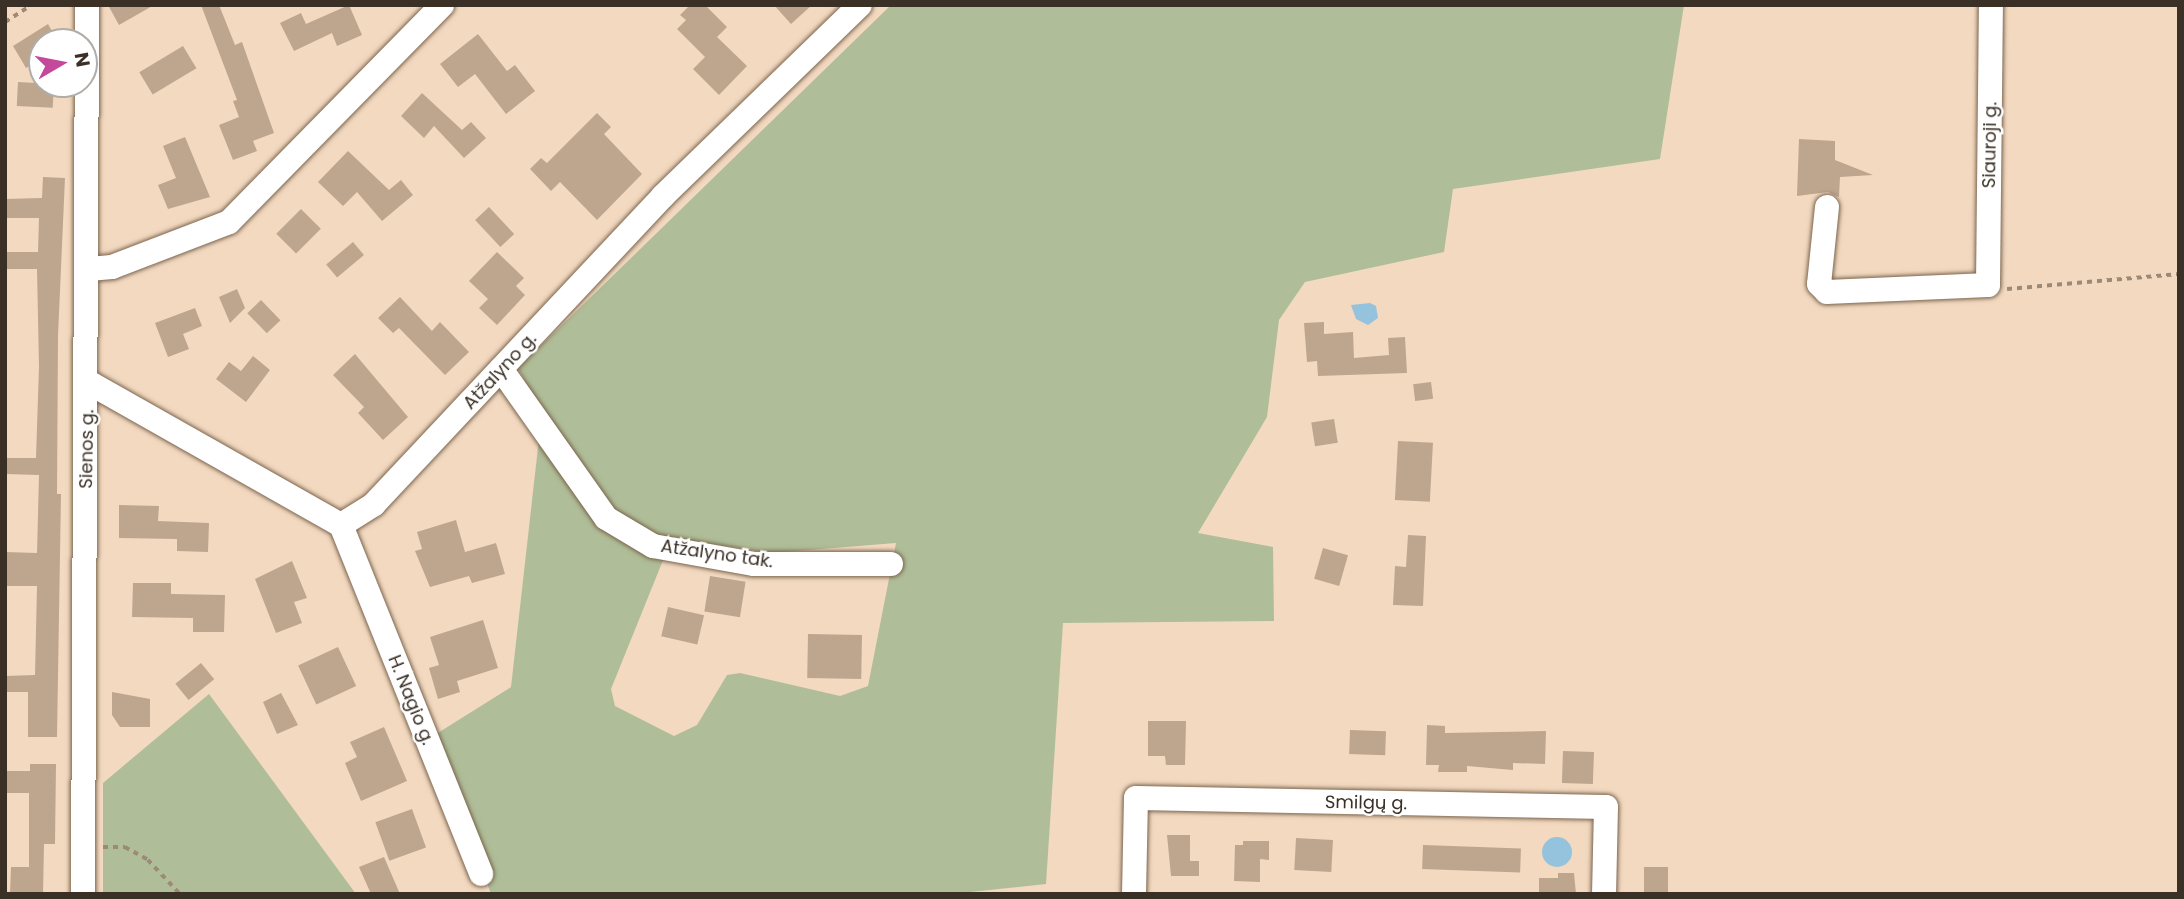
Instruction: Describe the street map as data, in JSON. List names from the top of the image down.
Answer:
{
  "streets": {
    "street": [
      "Siauroji g.",
      "Atžalyno g.",
      "Sienos g.",
      "Atžalyno tak.",
      "H. Nagio g.",
      "Smilgų g."
    ]
  },
  "crossings": [
    ["Atžalyno g.", "Atžalyno tak."],
    ["Atžalyno g.", "H. Nagio g."]
  ],
  "north": "right"
}
